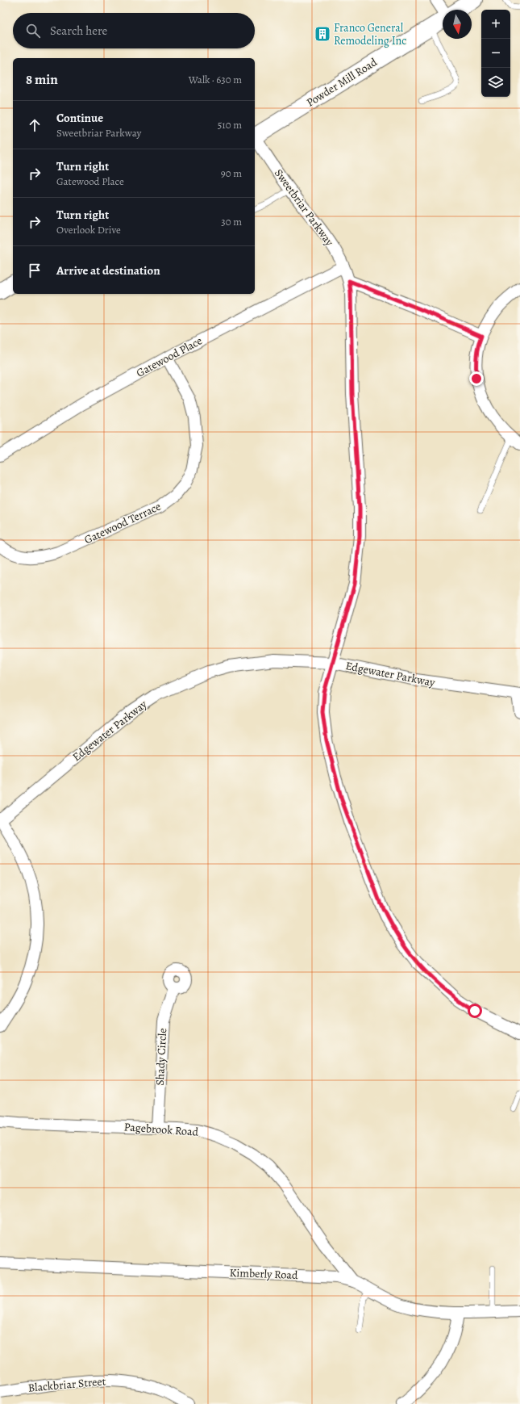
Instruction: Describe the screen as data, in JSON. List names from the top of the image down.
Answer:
{
  "streets": {
    "main road": ["Powder Mill Road"],
    "street": [
      "Sweetbriar Parkway",
      "Gatewood Place",
      "Gatewood Terrace",
      "Edgewater Parkway",
      "Shady Circle",
      "Pagebrook Road",
      "Kimberly Road",
      "Blackbriar Street"
    ]
  },
  "crossings": [
    ["Sweetbriar Parkway", "Gatewood Place"],
    ["Sweetbriar Parkway", "Edgewater Parkway"],
    ["Gatewood Place", "Gatewood Terrace"],
    ["Shady Circle", "Pagebrook Road"],
    ["Pagebrook Road", "Kimberly Road"]
  ],
  "places": {
    "building": ["Franco General Remodeling Inc"]
  },
  "north": "bottom",
  "page": {
    "map_buttons": ["+", "−"],
    "search": "Search here",
    "heading": ["8 min", "Walk · 630 m"],
    "list": [
      ["Continue", "Sweetbriar Parkway", "510 m"],
      ["Turn right", "Gatewood Place", "90 m"],
      ["Turn right", "Overlook Drive", "30 m"],
      "Arrive at destination"
    ]
  }
}
